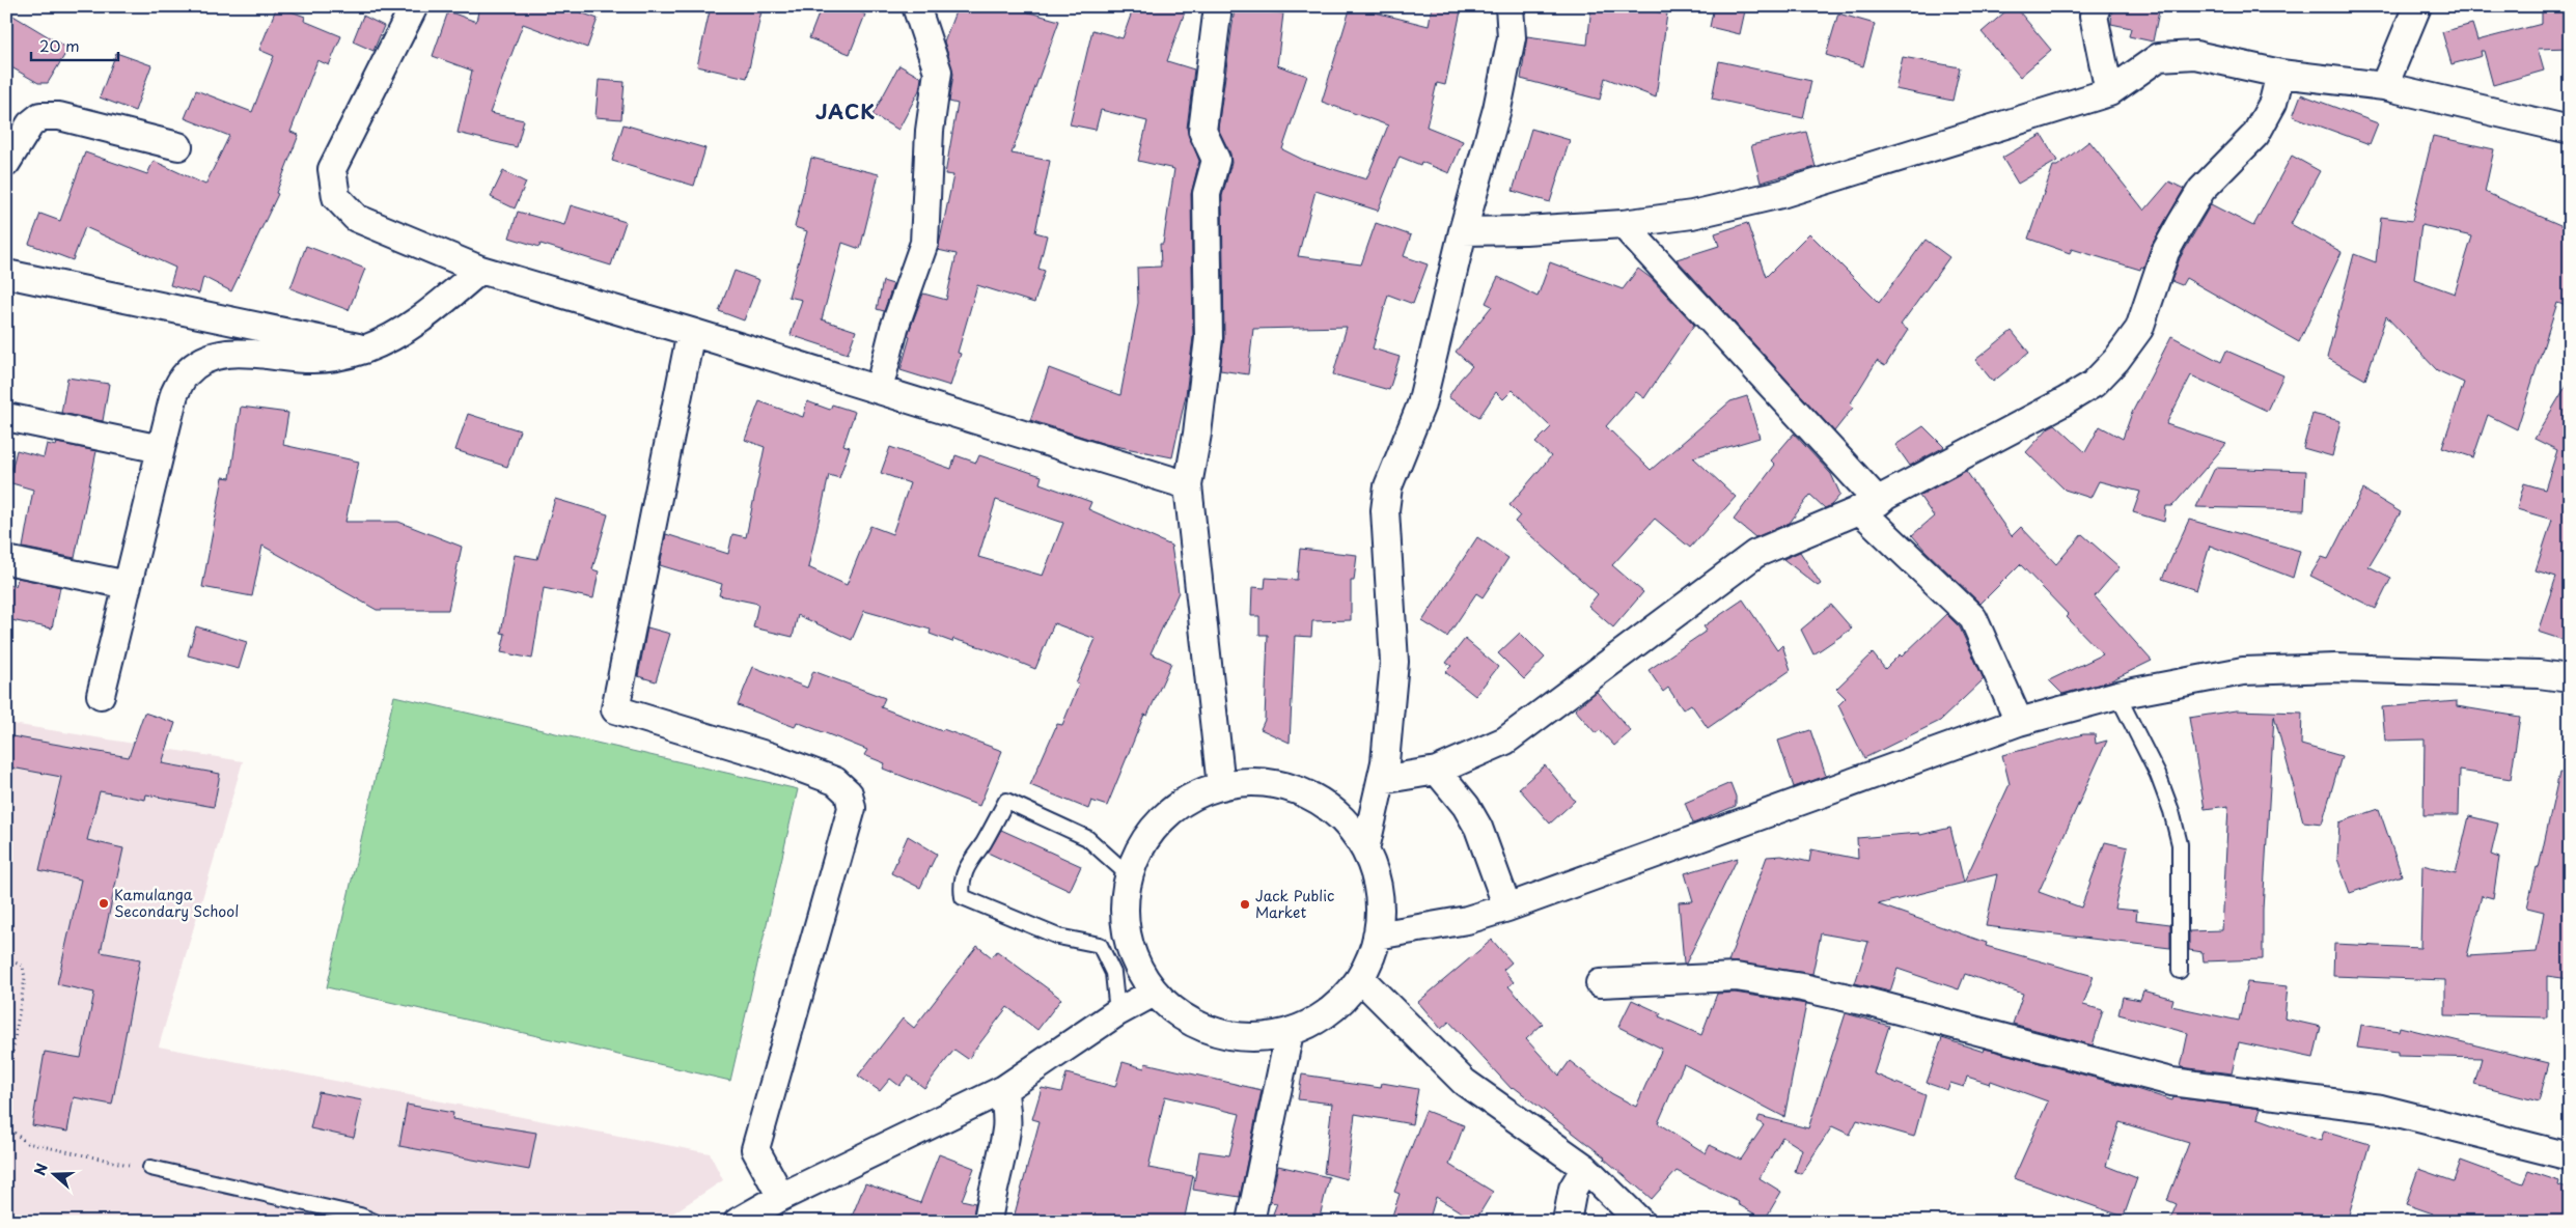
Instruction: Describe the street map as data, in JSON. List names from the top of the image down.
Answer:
{
  "districts": ["JACK"],
  "places": ["Kamulanga Secondary School", "Jack Public Market"],
  "scale_bar": "20 m",
  "north": "left"
}
